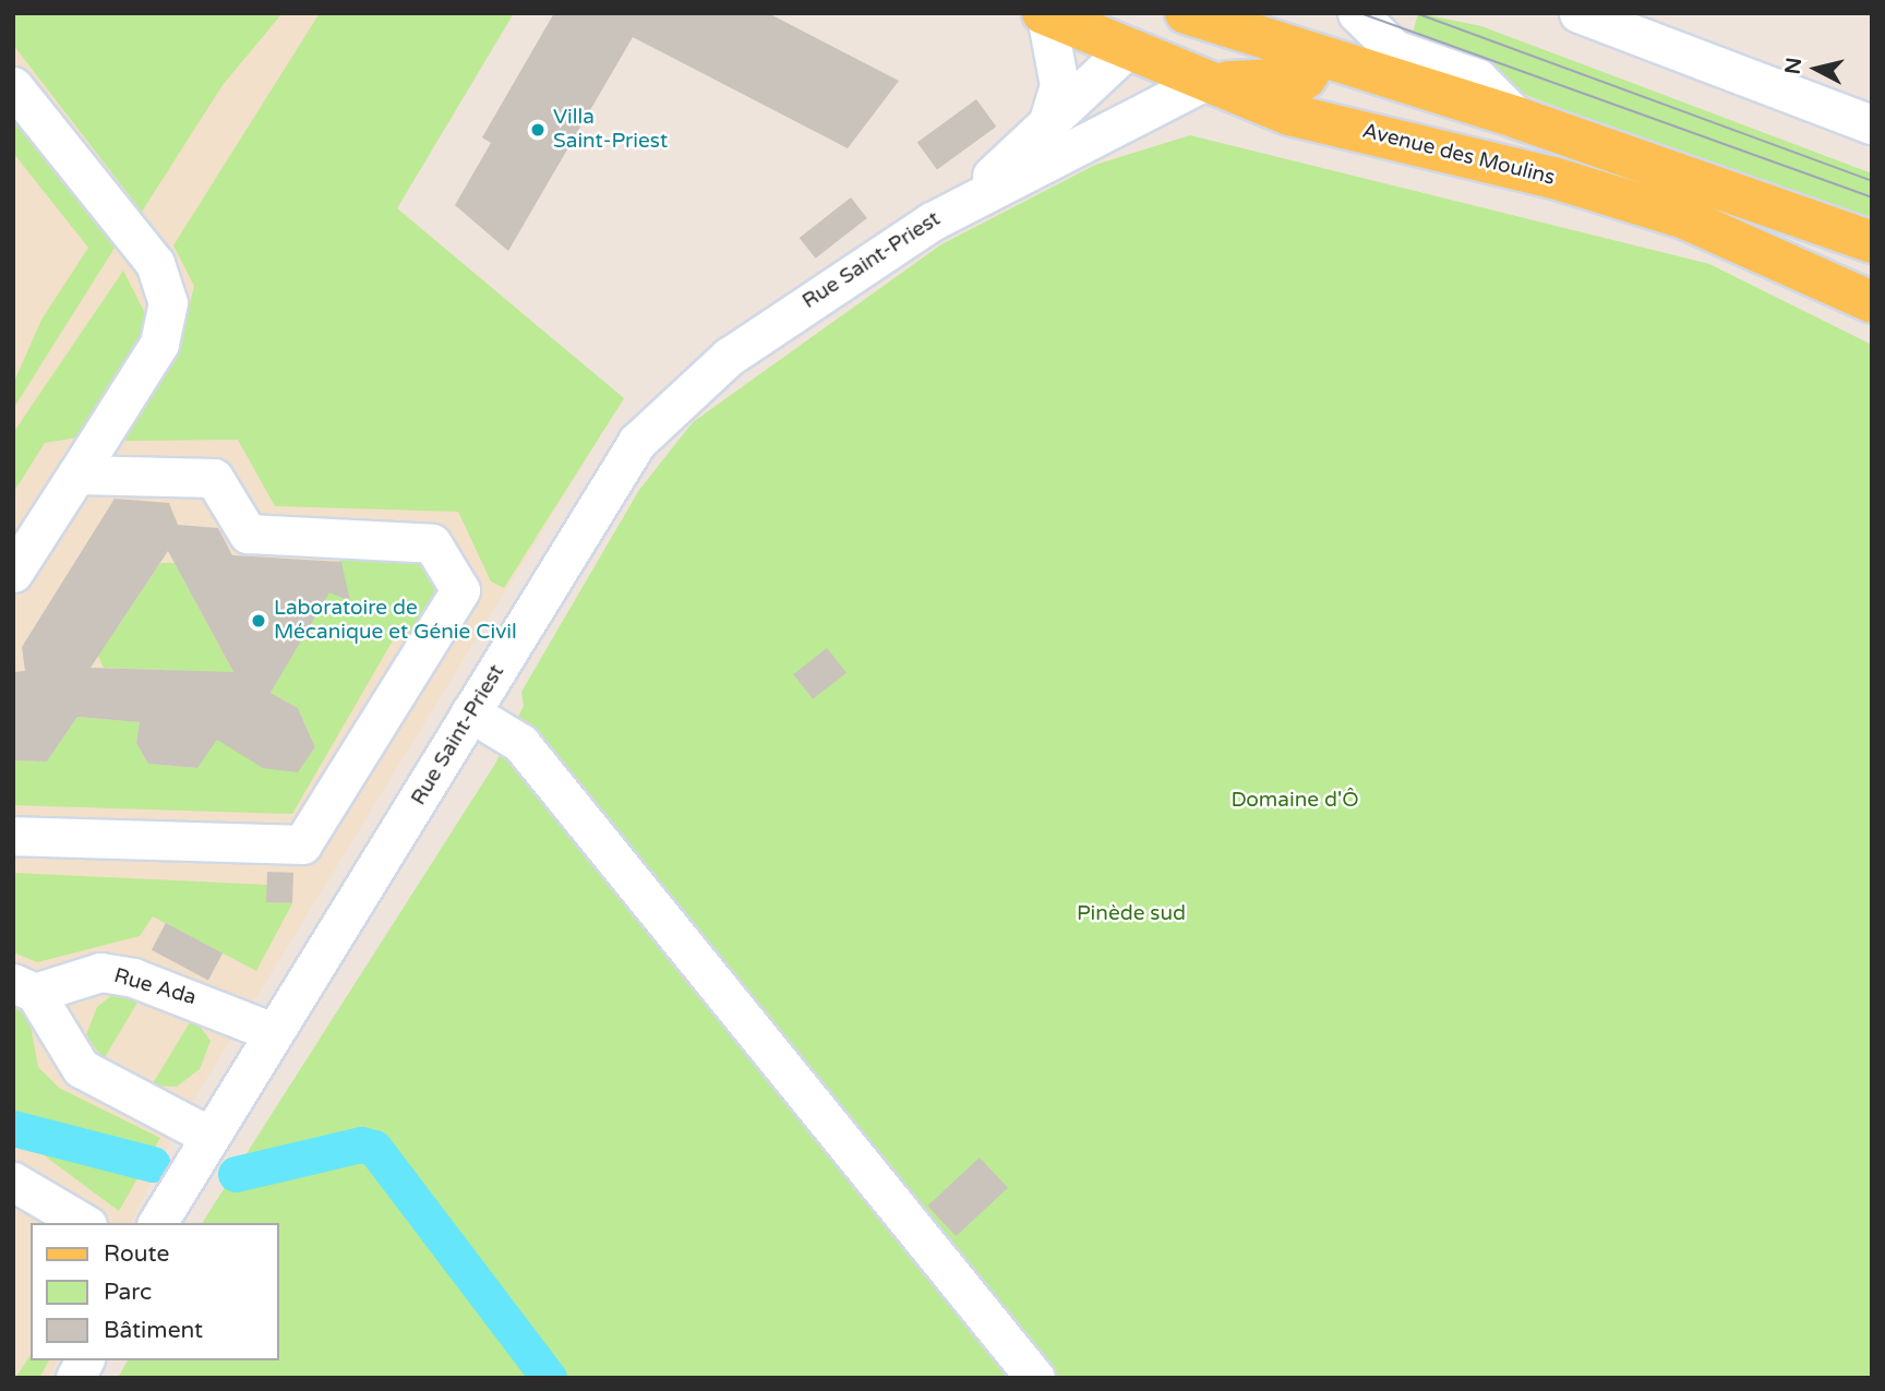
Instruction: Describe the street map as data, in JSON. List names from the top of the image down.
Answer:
{
  "streets": {
    "main road": ["Avenue des Moulins"],
    "street": ["Rue Saint-Priest", "Rue Ada"]
  },
  "crossings": [
    ["Avenue des Moulins", "Rue Saint-Priest"],
    ["Rue Saint-Priest", "Rue Ada"]
  ],
  "parks": ["Domaine d'Ô", "Pinède sud"],
  "places": ["Villa Saint-Priest", "Laboratoire de Mécanique et Génie Civil"],
  "legend": ["Route", "Parc", "Bâtiment"],
  "north": "left"
}
